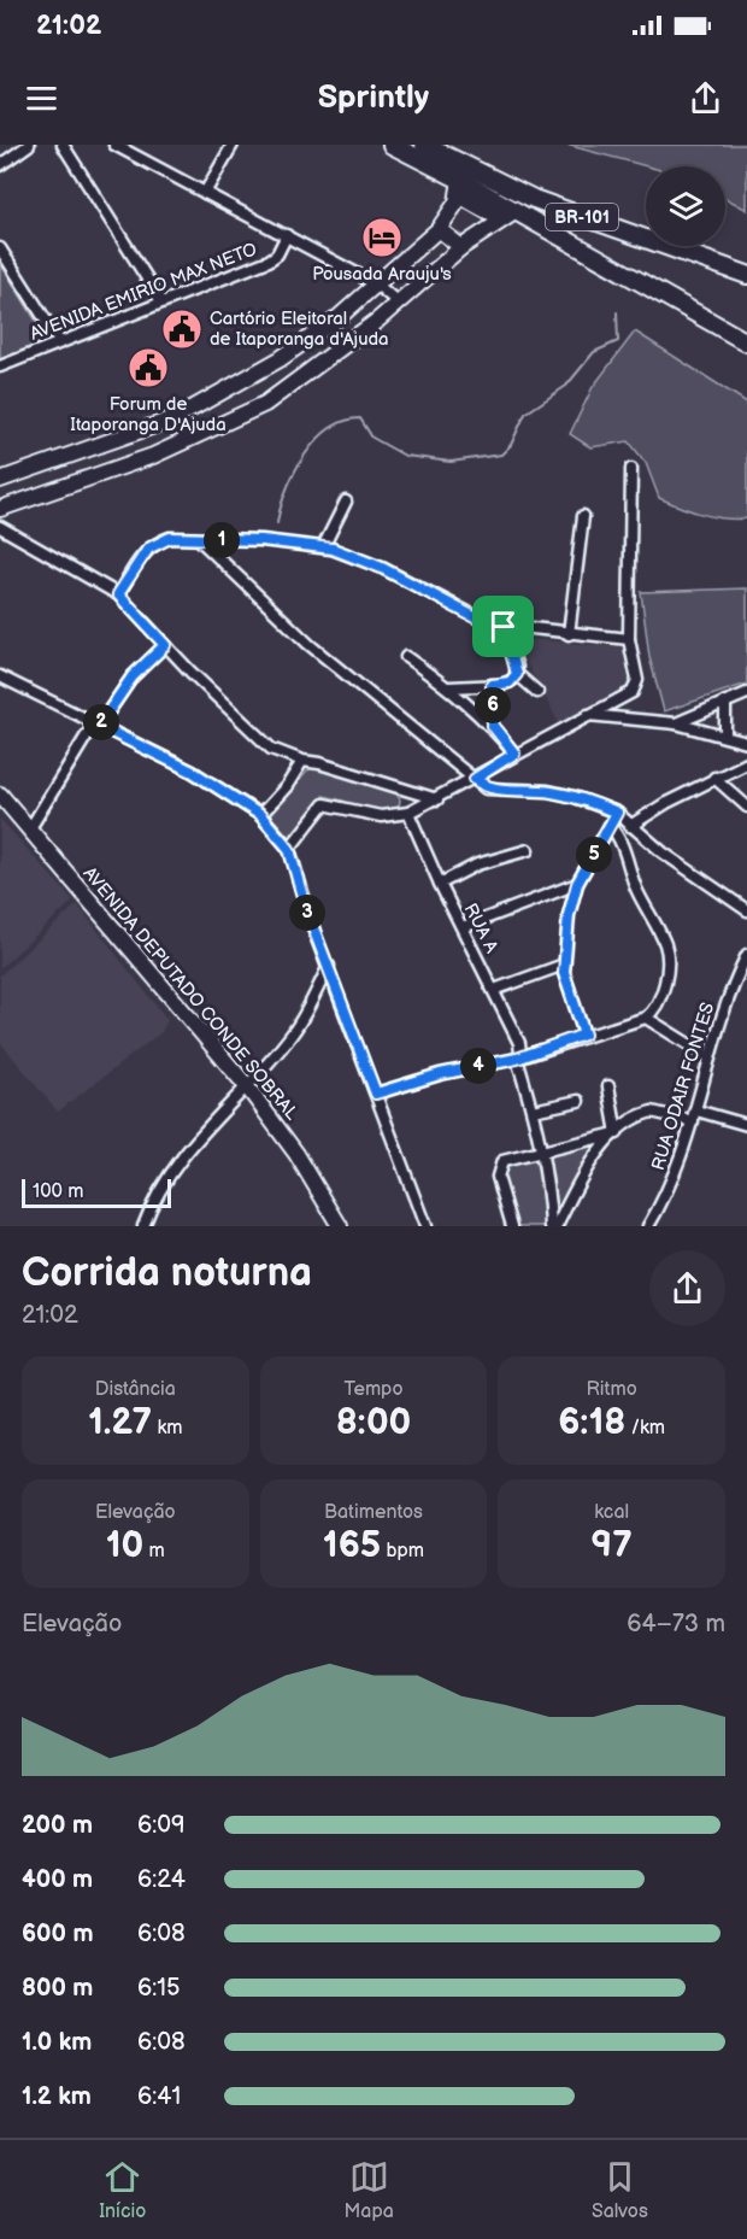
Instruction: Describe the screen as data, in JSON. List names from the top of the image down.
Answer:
{
  "streets": {
    "highway": ["BR-101"],
    "main road": ["AVENIDA DEPUTADO CONDE SOBRAL"],
    "street": ["AVENIDA EMIRIO MAX NETO", "RUA A", "RUA ODAIR FONTES"]
  },
  "places": {
    "hotel": ["Pousada Arauju's"],
    "public building": ["Cartório Eleitoral de Itaporanga d'Ajuda", "Forum de Itaporanga D'Ajuda"]
  },
  "scale_bar": "100 m",
  "page": {
    "status": "21:02",
    "header": "Sprintly",
    "pins": [
      "1",
      "6",
      "2",
      "5",
      "3",
      "4"
    ],
    "scale": "100 m",
    "heading": ["Corrida noturna", "21:02"],
    "stats": [
      ["Distância", "1.27 km"],
      ["Tempo", "8:00"],
      ["Ritmo", "6:18 /km"],
      ["Elevação", "10 m"],
      ["Batimentos", "165 bpm"],
      ["kcal", "97"]
    ],
    "chart": ["Elevação", "64–73 m"],
    "list": [
      {
        "name": "200 m",
        "note": "6:09"
      },
      {
        "name": "400 m",
        "note": "6:24"
      },
      {
        "name": "600 m",
        "note": "6:08"
      },
      {
        "name": "800 m",
        "note": "6:15"
      },
      {
        "name": "1.0 km",
        "note": "6:08"
      },
      {
        "name": "1.2 km",
        "note": "6:41"
      }
    ],
    "tabs": ["Início", "Mapa", "Salvos"]
  }
}
